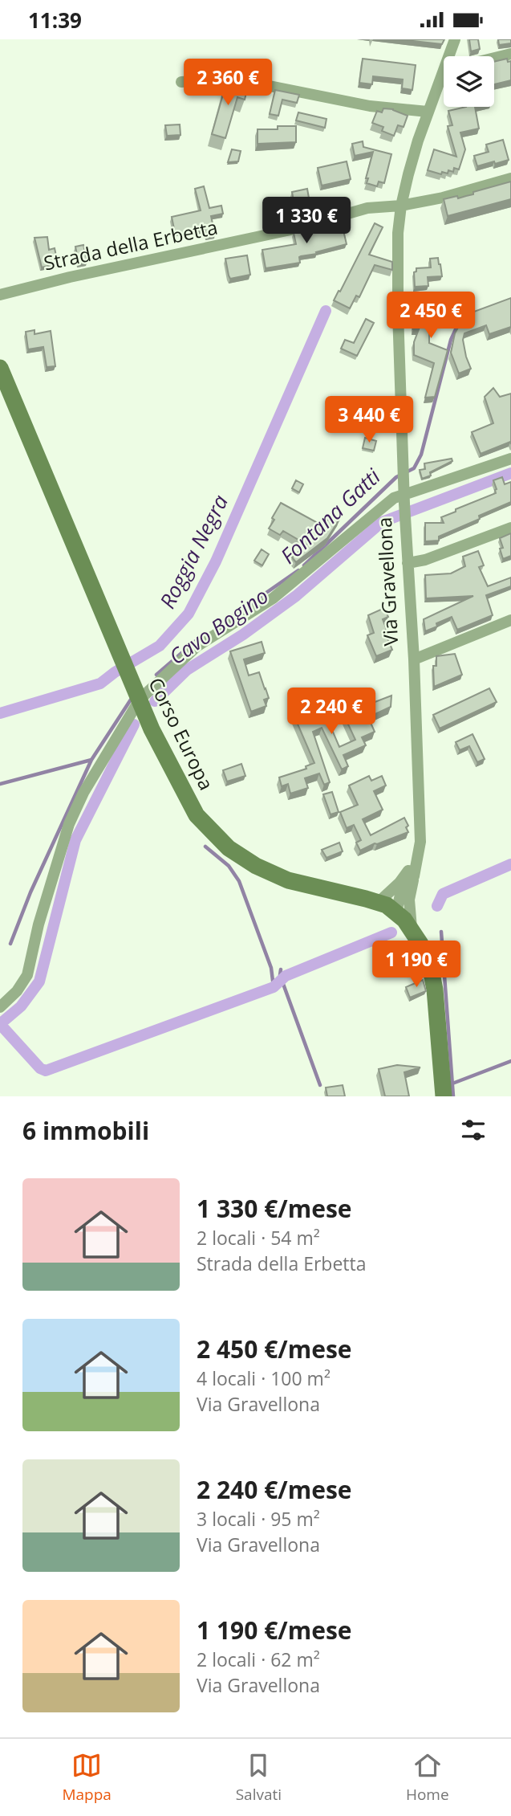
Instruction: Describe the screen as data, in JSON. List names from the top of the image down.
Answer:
{
  "streets": {
    "main road": ["Via Gravellona", "Corso Europa"],
    "street": ["Strada della Erbetta"]
  },
  "crossings": [
    ["Strada della Erbetta", "Via Gravellona"],
    ["Via Gravellona", "Corso Europa"]
  ],
  "water": ["Fontana Gatti", "Roggia Negra", "Cavo Bogino"],
  "page": {
    "status": "11:39",
    "price": [
      "2 360 €",
      "1 330 €",
      "2 450 €",
      "3 440 €",
      "2 240 €",
      "1 190 €"
    ],
    "heading": "6 immobili",
    "list": [
      {
        "name": "1 330 €/mese",
        "note": "2 locali · 54 m² · Strada della Erbetta"
      },
      {
        "name": "2 450 €/mese",
        "note": "4 locali · 100 m² · Via Gravellona"
      },
      {
        "name": "2 240 €/mese",
        "note": "3 locali · 95 m² · Via Gravellona"
      },
      {
        "name": "1 190 €/mese",
        "note": "2 locali · 62 m² · Via Gravellona"
      }
    ],
    "tabs": ["Mappa", "Salvati", "Home"]
  }
}
